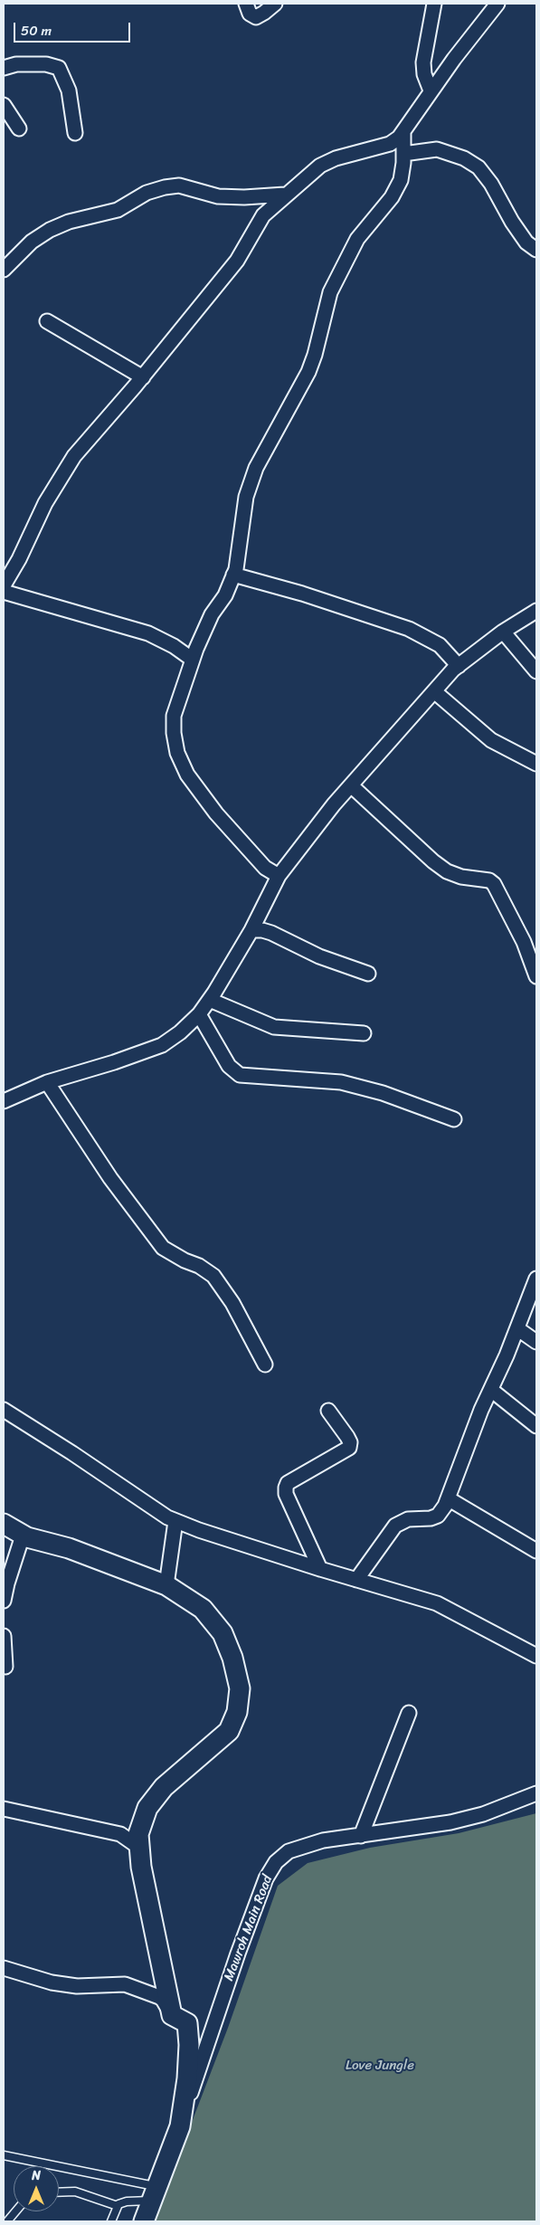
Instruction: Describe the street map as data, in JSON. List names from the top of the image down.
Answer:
{
  "streets": {
    "street": ["Mawroh Main Road"]
  },
  "parks": ["Love Jungle"],
  "scale_bar": "50 m",
  "north": "top"
}
